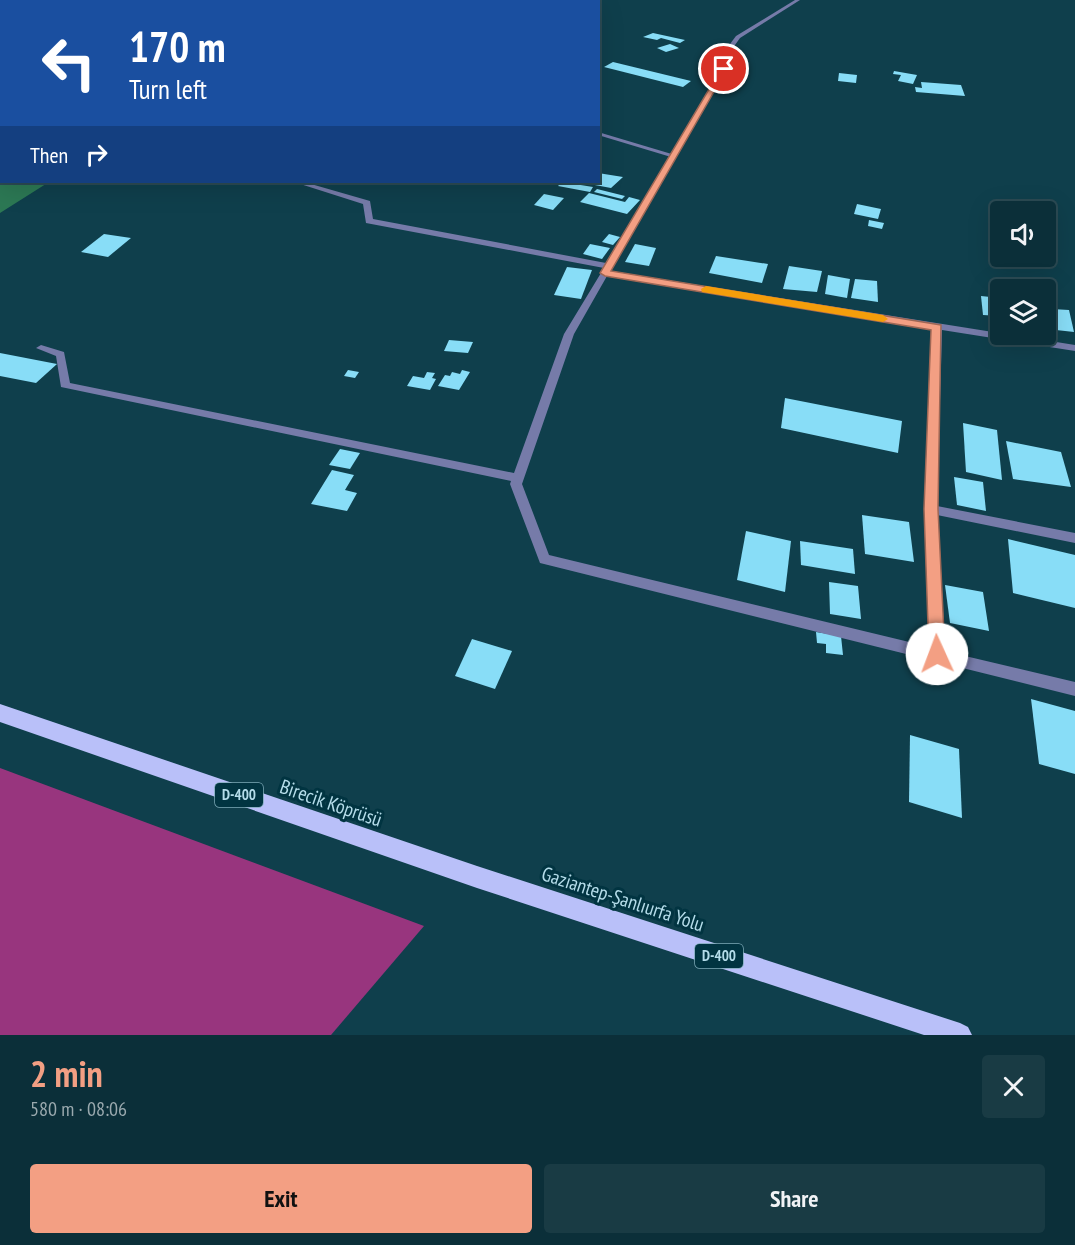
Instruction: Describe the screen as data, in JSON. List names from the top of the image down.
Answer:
{
  "streets": {
    "main road": ["D-400", "Birecik Köprüsü", "Gaziantep-Şanlıurfa Yolu"]
  },
  "crossings": [
    ["Birecik Köprüsü", "Gaziantep-Şanlıurfa Yolu"]
  ],
  "page": {
    "turn": ["170 m", "Turn left"],
    "then": "Then",
    "heading": ["2 min", "580 m · 08:06"],
    "buttons": ["Exit", "Share"]
  }
}
